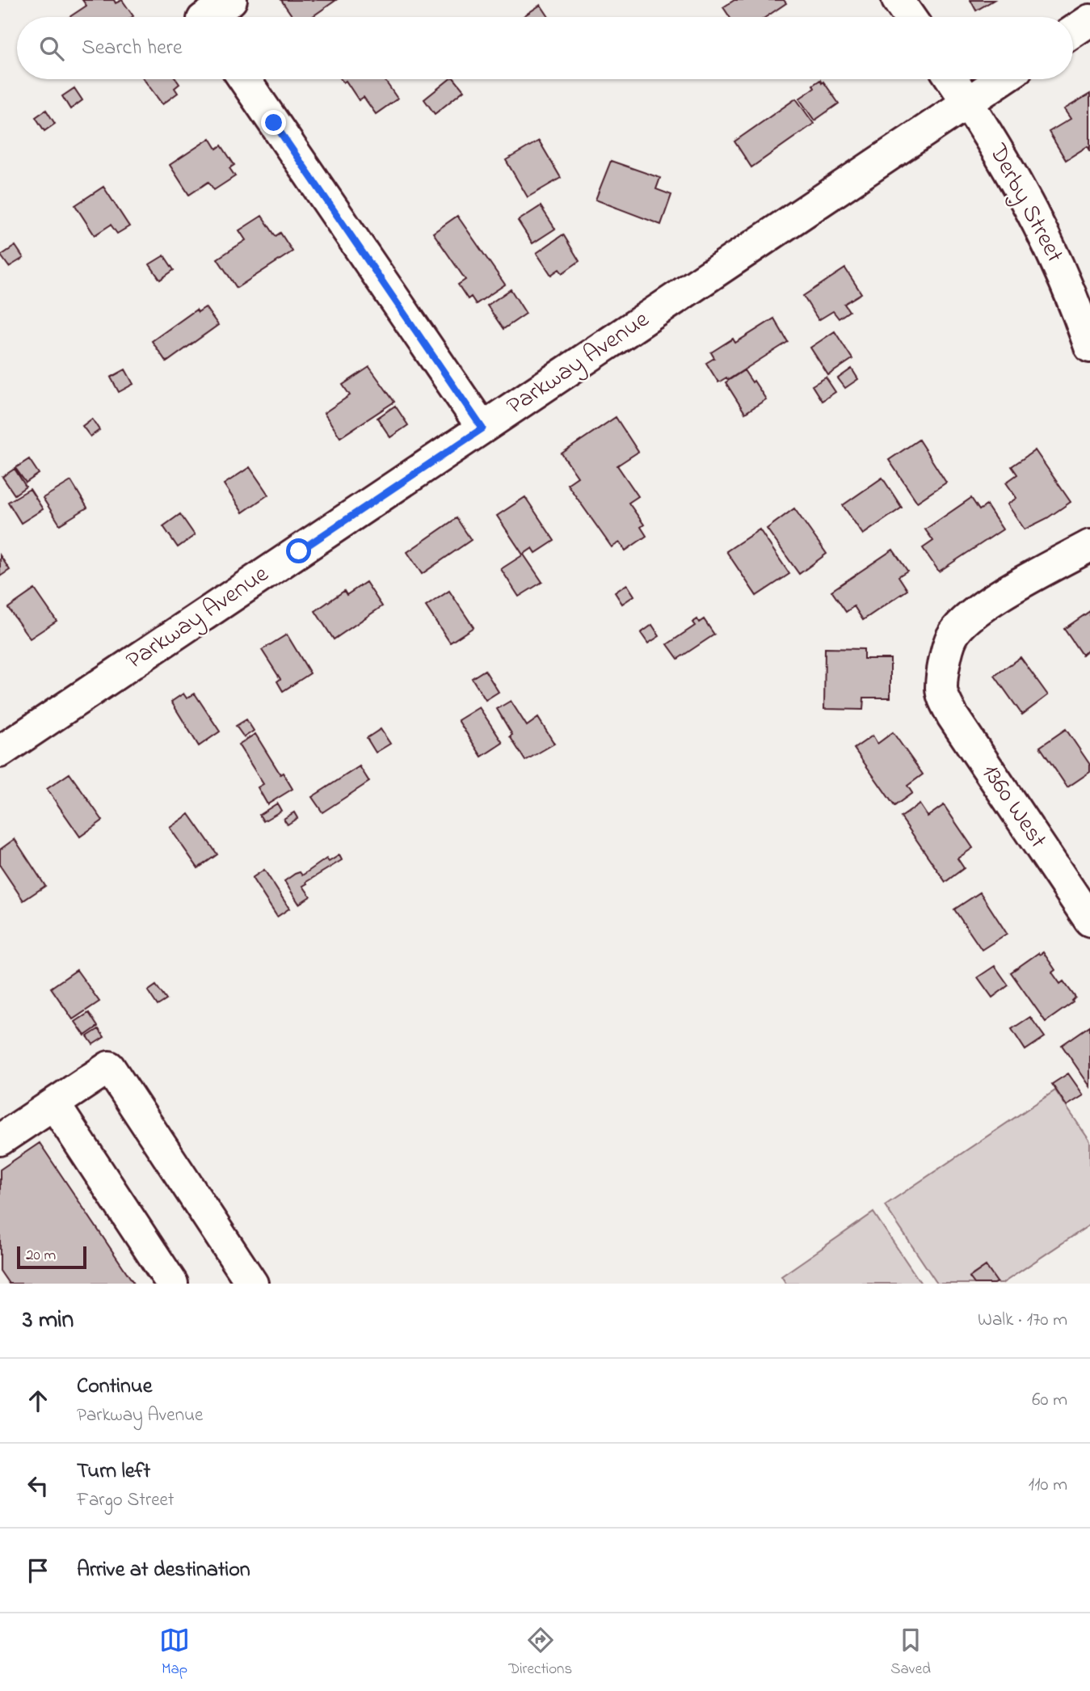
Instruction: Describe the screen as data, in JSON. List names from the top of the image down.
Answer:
{
  "streets": {
    "street": ["Derby Street", "Parkway Avenue", "1360 West"]
  },
  "crossings": [
    ["Derby Street", "Parkway Avenue"]
  ],
  "scale_bar": "20 m",
  "page": {
    "search": "Search here",
    "scale": "20 m",
    "heading": ["3 min", "Walk · 170 m"],
    "list": [
      ["Continue", "Parkway Avenue", "60 m"],
      ["Turn left", "Fargo Street", "110 m"],
      "Arrive at destination"
    ],
    "nav": ["Map", "Directions", "Saved"]
  }
}
